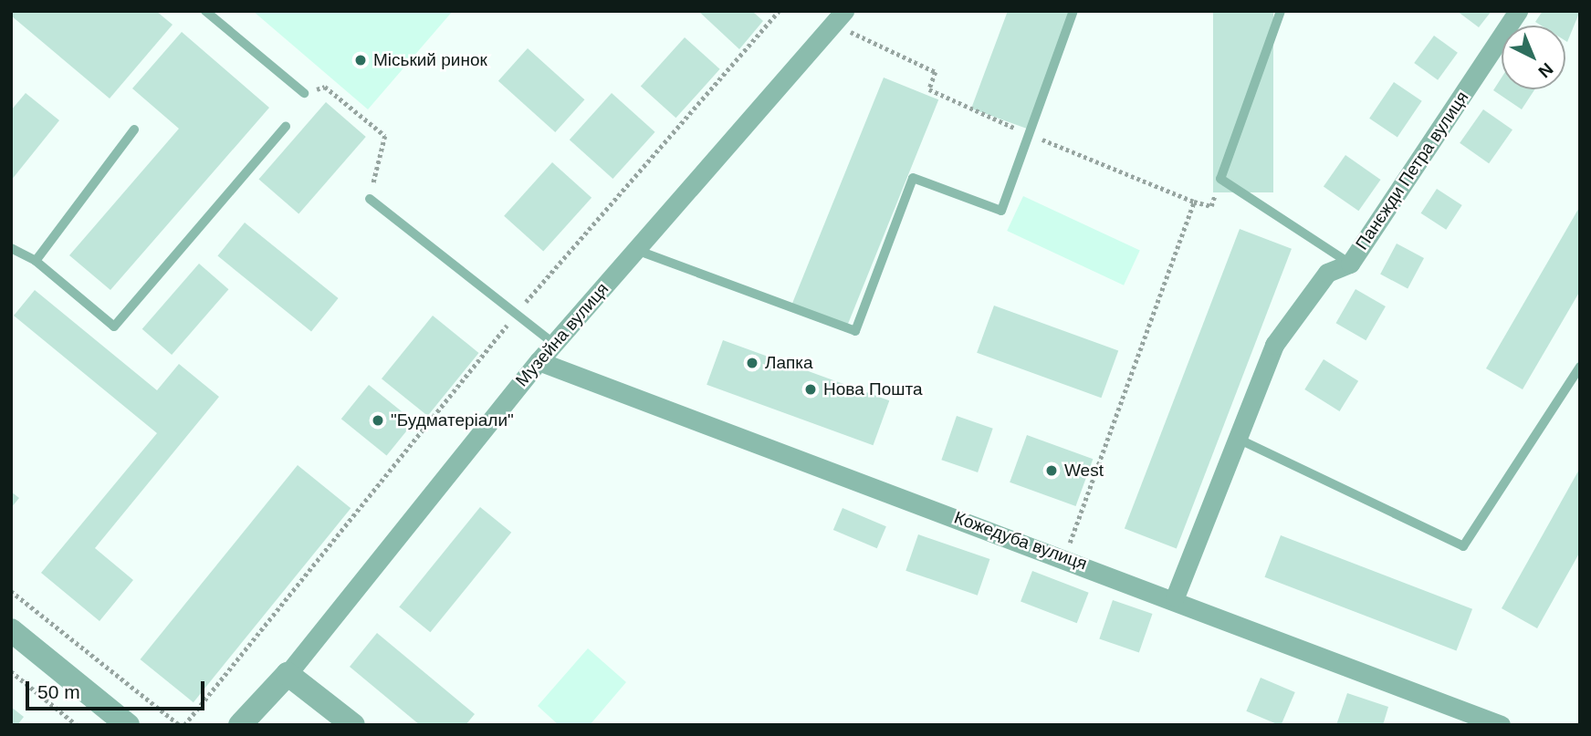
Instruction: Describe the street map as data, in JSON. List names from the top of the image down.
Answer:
{
  "streets": {
    "street": ["Панєжди Петра вулиця", "Музейна вулиця", "Кожедуба вулиця"]
  },
  "crossings": [
    ["Панєжди Петра вулиця", "Кожедуба вулиця"],
    ["Музейна вулиця", "Кожедуба вулиця"]
  ],
  "places": [
    "Міський ринок",
    "Лапка",
    "Нова Пошта",
    "\"Будматеріали\"",
    "West"
  ],
  "scale_bar": "50 m",
  "north": "bottom right"
}
